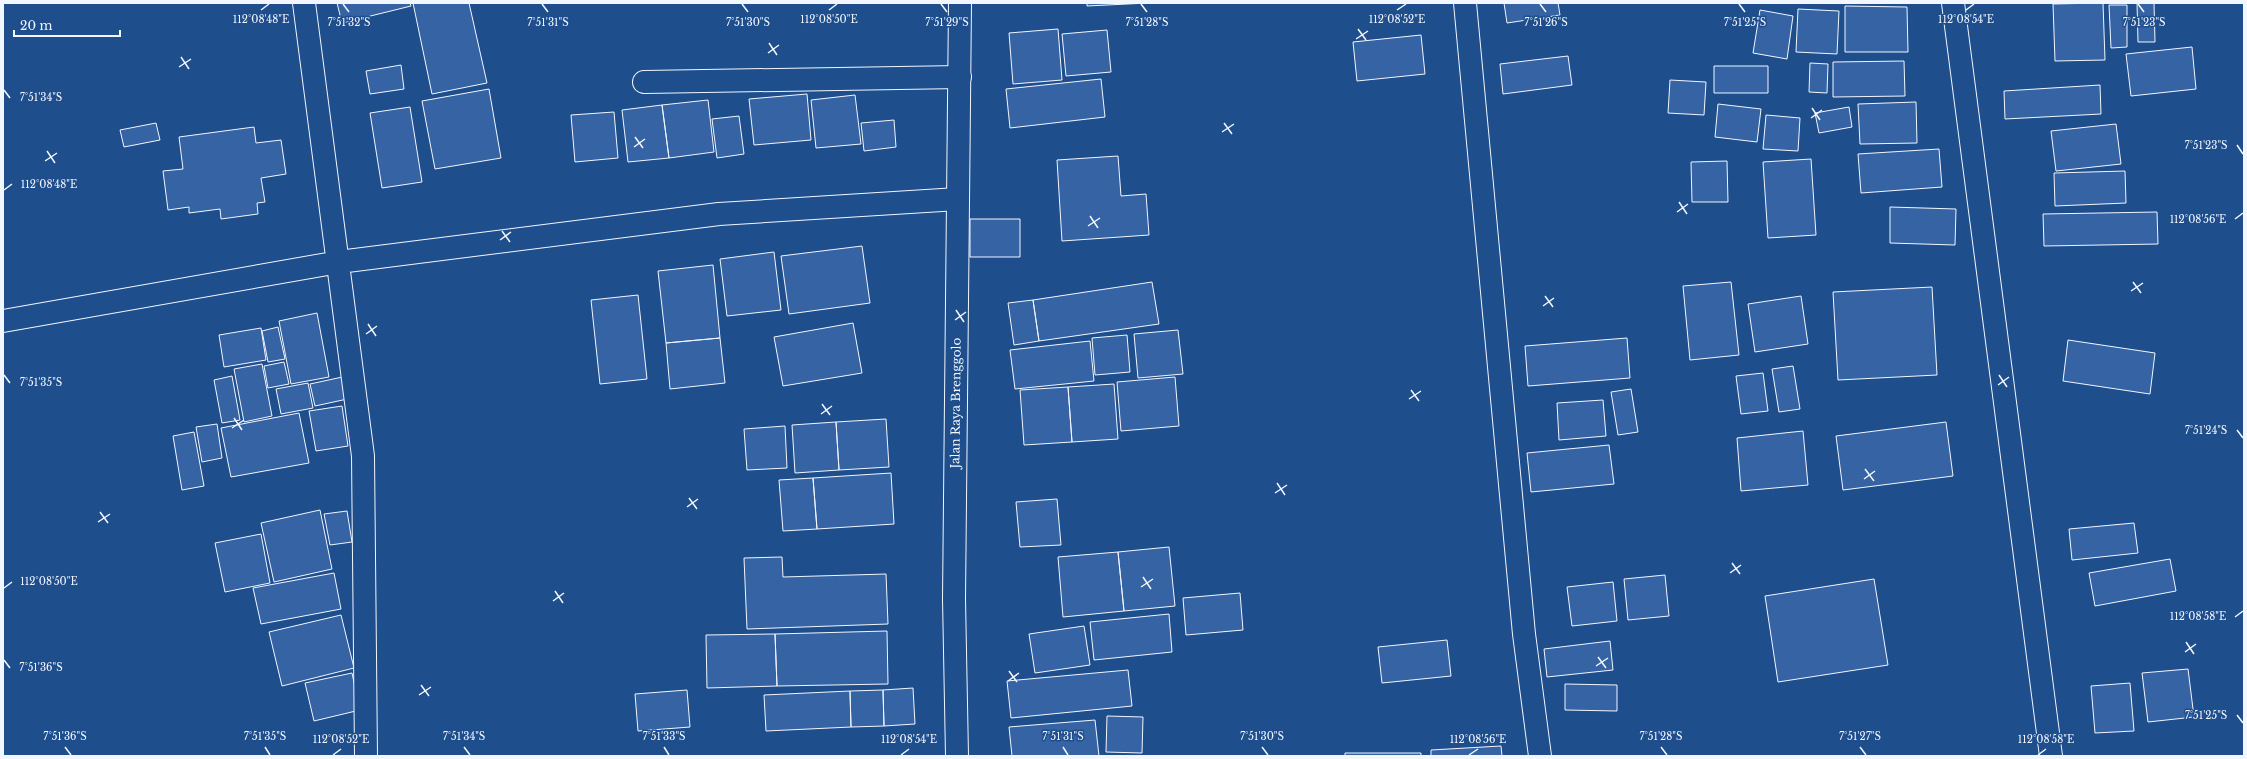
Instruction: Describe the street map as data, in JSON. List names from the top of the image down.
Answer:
{
  "streets": {
    "street": ["Jalan Raya Brenggolo"]
  },
  "scale_bar": "20 m",
  "coordinates": [
    "112°08'48\"E",
    "112°08'50\"E",
    "112°08'52\"E",
    "112°08'54\"E",
    "7°51'23\"S",
    "7°51'32\"S",
    "7°51'31\"S",
    "7°51'30\"S",
    "7°51'29\"S",
    "7°51'28\"S",
    "7°51'26\"S",
    "7°51'25\"S",
    "7°51'34\"S",
    "112°08'56\"E",
    "7°51'35\"S",
    "7°51'24\"S",
    "112°08'58\"E",
    "7°51'36\"S",
    "7°51'33\"S",
    "7°51'27\"S"
  ]
}
